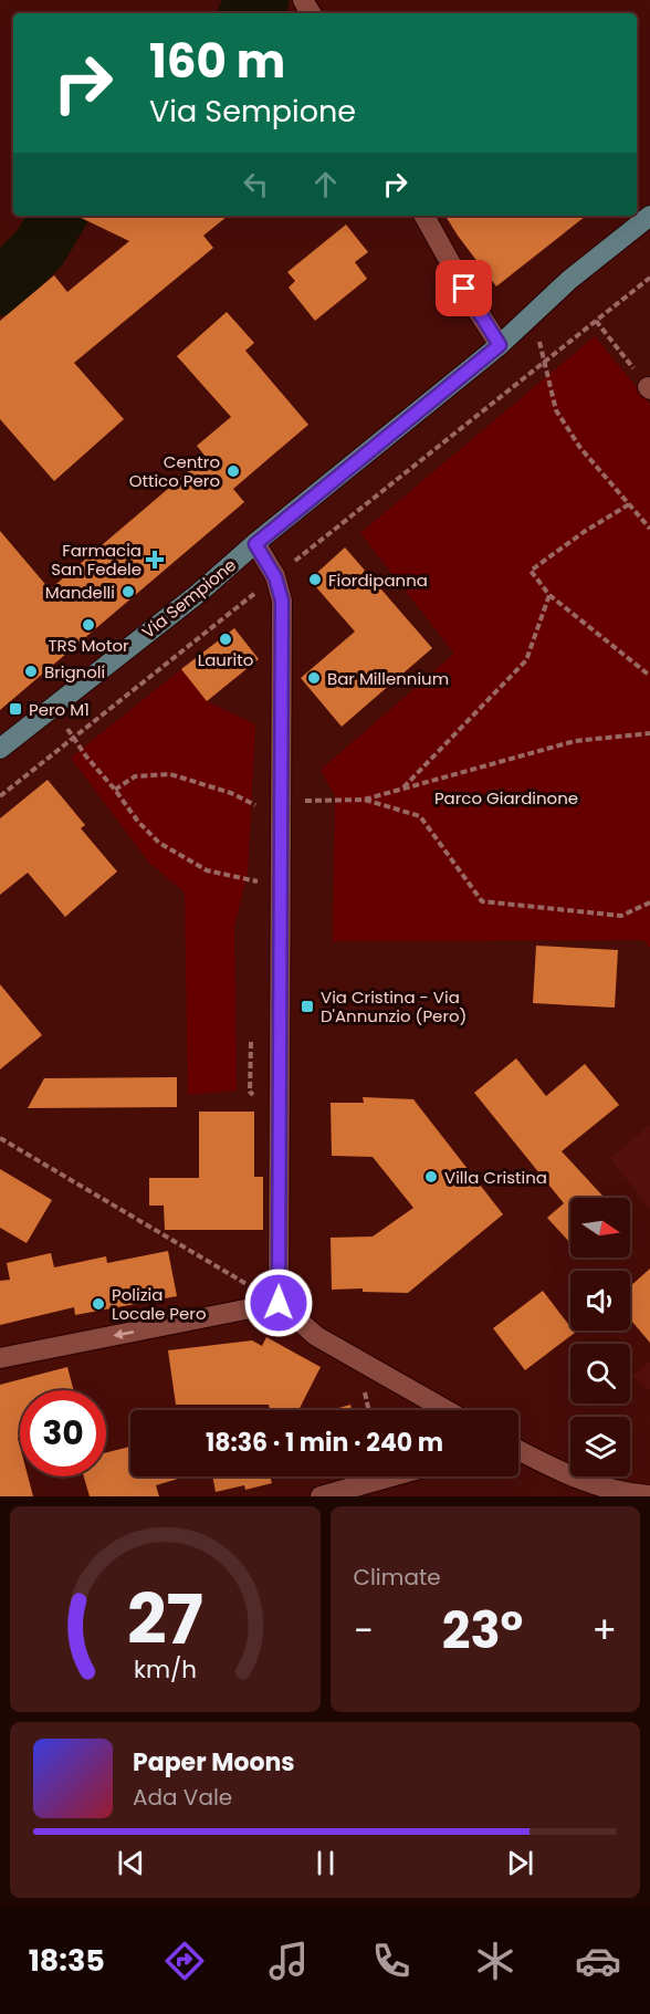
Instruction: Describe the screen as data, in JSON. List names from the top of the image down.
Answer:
{
  "streets": {
    "main road": ["Via Sempione"]
  },
  "parks": ["Parco Giardinone"],
  "places": {
    "other": [
      "Centro Ottico Pero",
      "Fiordipanna",
      "Mandelli",
      "TRS Motor",
      "Laurito",
      "Brignoli",
      "Bar Millennium",
      "Villa Cristina",
      "Polizia Locale Pero"
    ],
    "health": ["Farmacia San Fedele"],
    "transit": ["Pero M1", "Via Cristina - Via D'Annunzio (Pero)"]
  },
  "north": "right",
  "page": {
    "turn": ["160 m", "Via Sempione"],
    "limit": "30",
    "trip": "18:36 · 1 min · 240 m",
    "tile": "Climate",
    "heat": ["−", "23°", "+"],
    "song": ["Paper Moons", "Ada Vale"],
    "tabs": "18:35",
    "gauge": ["27", "km/h"]
  }
}
